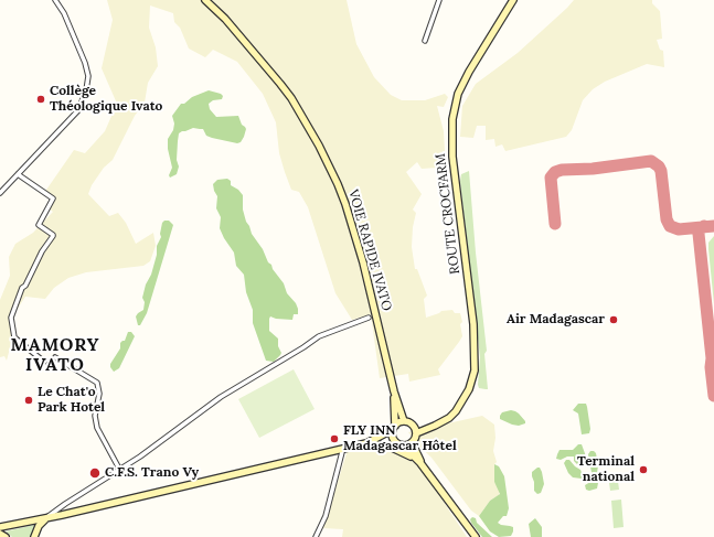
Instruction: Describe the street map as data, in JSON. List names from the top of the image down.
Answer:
{
  "streets": {
    "main road": ["ROUTE CROCFARM", "VOIE RAPIDE IVATO"]
  },
  "districts": ["MAMORY IVATO"],
  "places": [
    "Collège Théologique Ivato",
    "Air Madagascar",
    "Le Chat'o Park Hotel",
    "FLY INN Madagascar Hôtel",
    "Terminal national",
    "C.F.S. Trano Vy"
  ]
}
